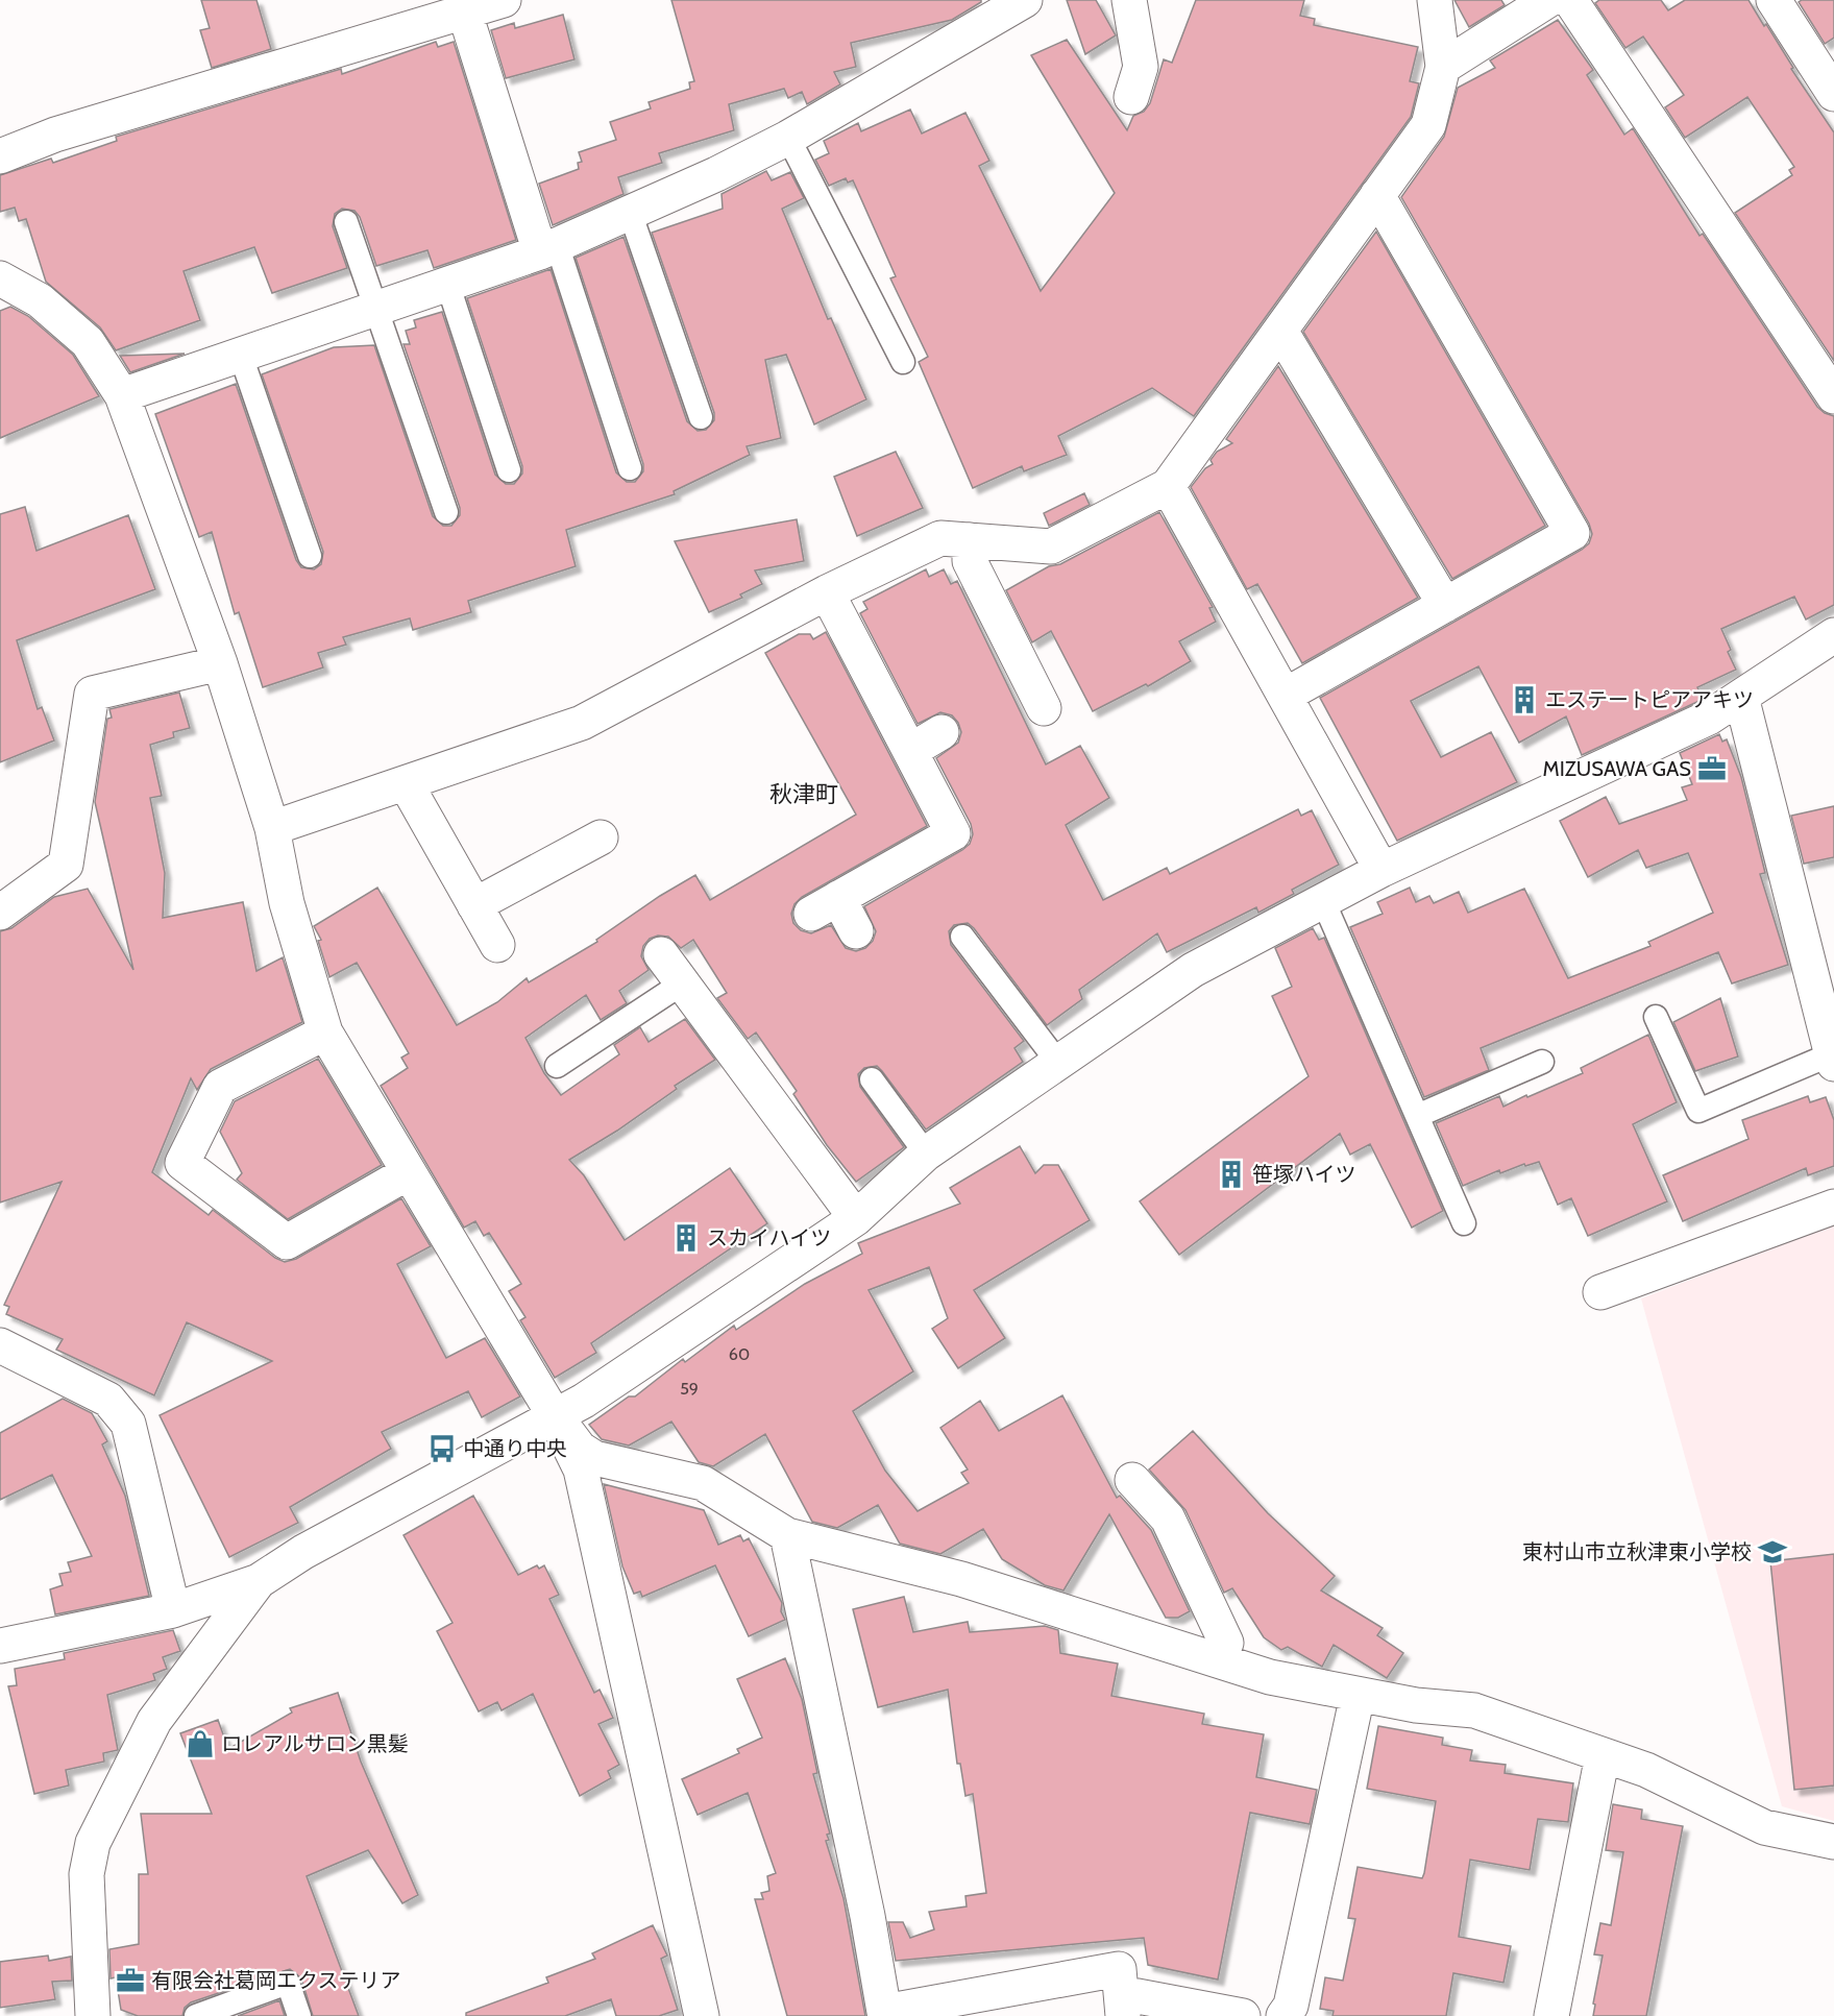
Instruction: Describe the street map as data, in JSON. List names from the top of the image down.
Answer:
{
  "districts": ["秋津町"],
  "places": {
    "building": ["エステートピアアキツ", "笹塚ハイツ", "スカイハイツ"],
    "office": ["MIZUSAWA GAS", "有限会社葛岡エクステリア"],
    "bus stop": ["中通り中央"],
    "school or university": ["東村山市立秋津東小学校"],
    "shop": ["ロレアルサロン黒髪"]
  },
  "house_numbers": ["60", "59"]
}
